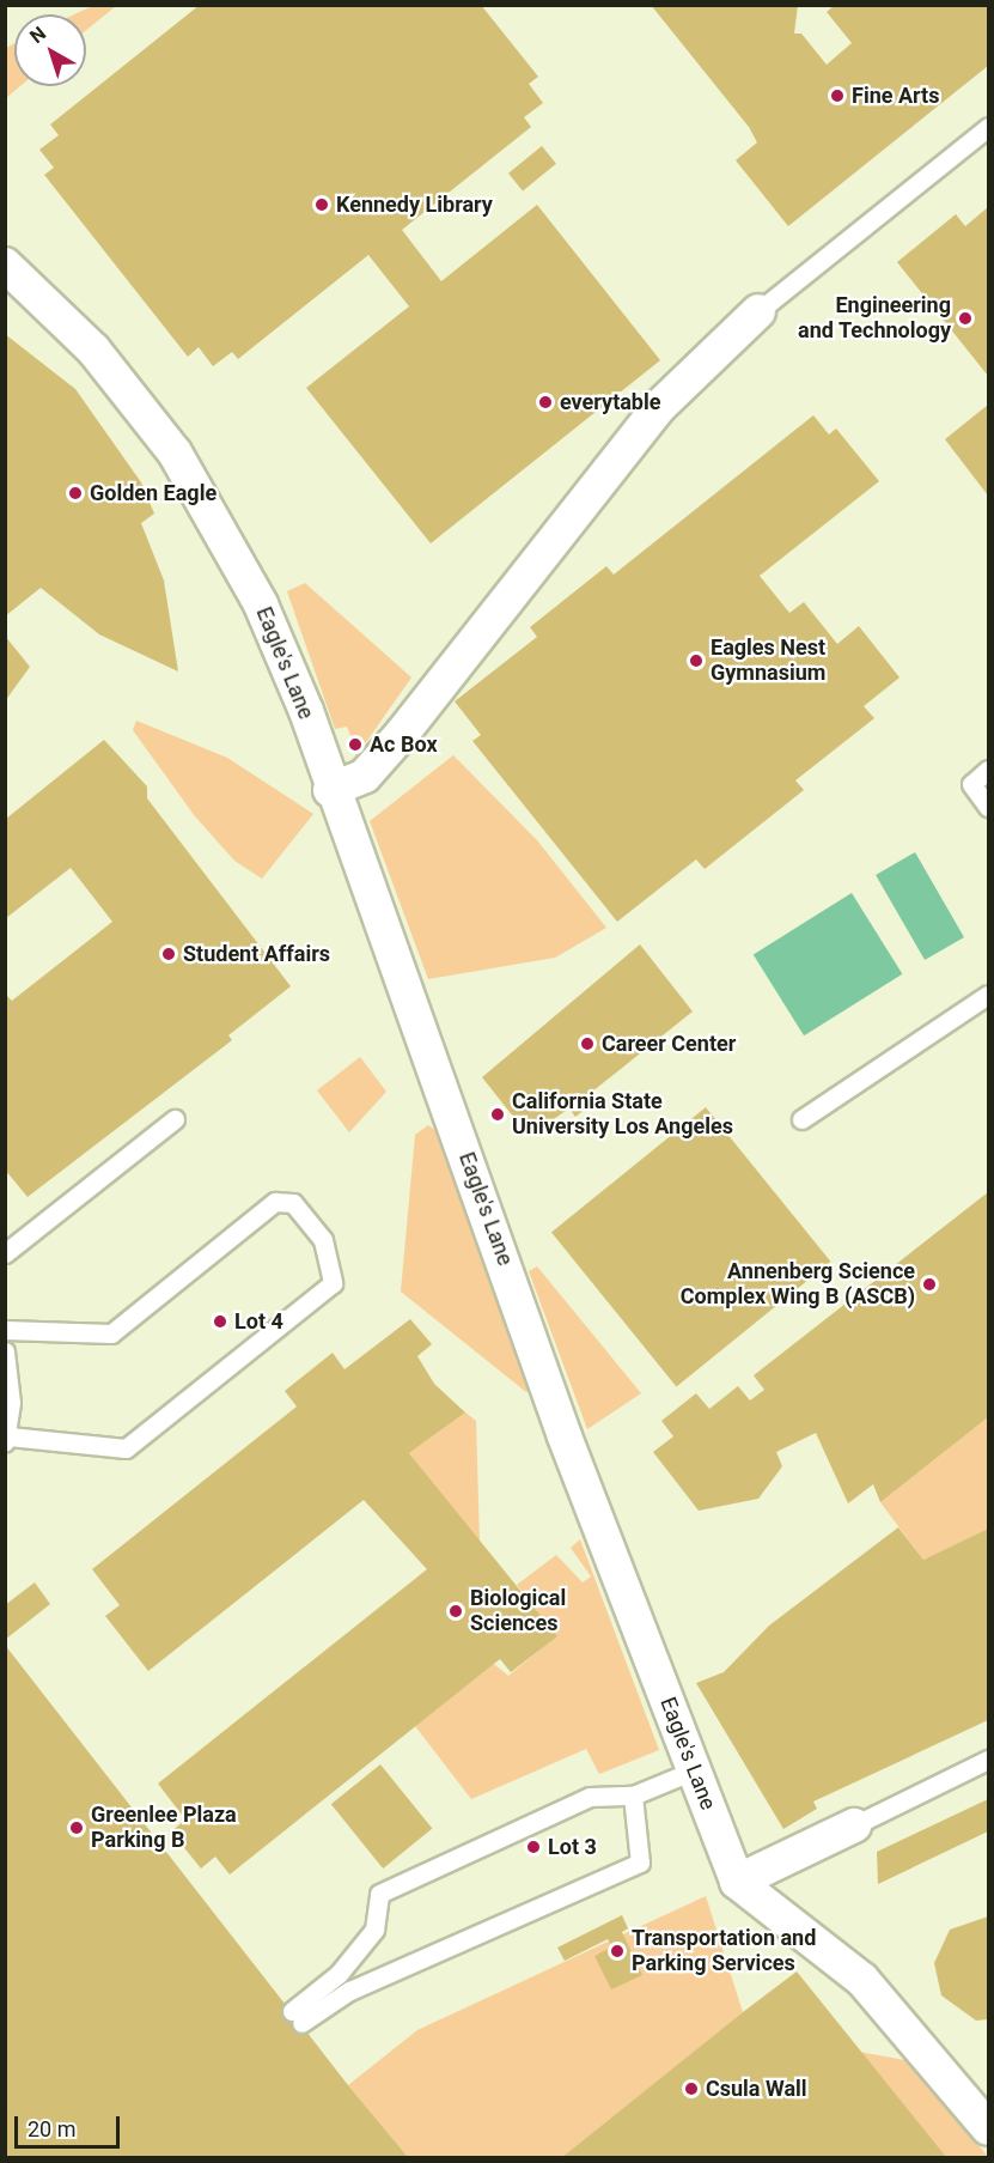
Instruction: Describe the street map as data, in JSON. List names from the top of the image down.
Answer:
{
  "streets": {
    "street": ["Eagle's Lane"]
  },
  "places": [
    "Fine Arts",
    "Kennedy Library",
    "Engineering and Technology",
    "everytable",
    "Golden Eagle",
    "Eagles Nest Gymnasium",
    "Ac Box",
    "Student Affairs",
    "Career Center",
    "California State University Los Angeles",
    "Annenberg Science Complex Wing B (ASCB)",
    "Lot 4",
    "Biological Sciences",
    "Greenlee Plaza Parking B",
    "Lot 3",
    "Transportation and Parking Services",
    "Csula Wall"
  ],
  "scale_bar": "20 m",
  "north": "top left"
}
